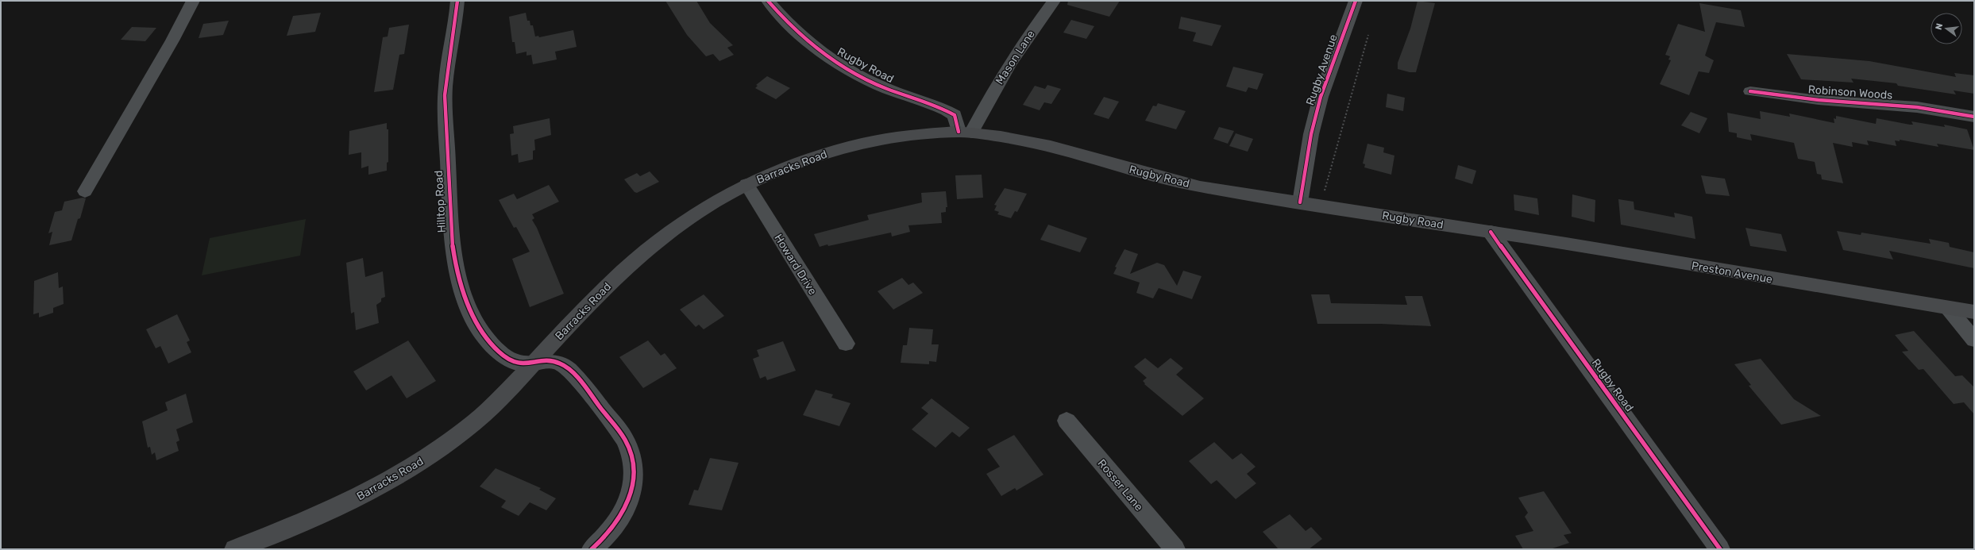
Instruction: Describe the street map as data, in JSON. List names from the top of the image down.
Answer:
{
  "streets": {
    "main road": ["Rugby Road", "Barracks Road", "Preston Avenue"],
    "street": [
      "Mason Lane",
      "Rugby Avenue",
      "Robinson Woods",
      "Hilltop Road",
      "Howard Drive",
      "Rosser Lane"
    ]
  },
  "crossings": [
    ["Mason Lane", "Rugby Road"],
    ["Mason Lane", "Barracks Road"],
    ["Rugby Road", "Rugby Avenue"],
    ["Rugby Road", "Barracks Road"],
    ["Rugby Road", "Preston Avenue"],
    ["Barracks Road", "Hilltop Road"],
    ["Barracks Road", "Howard Drive"]
  ],
  "north": "left"
}
